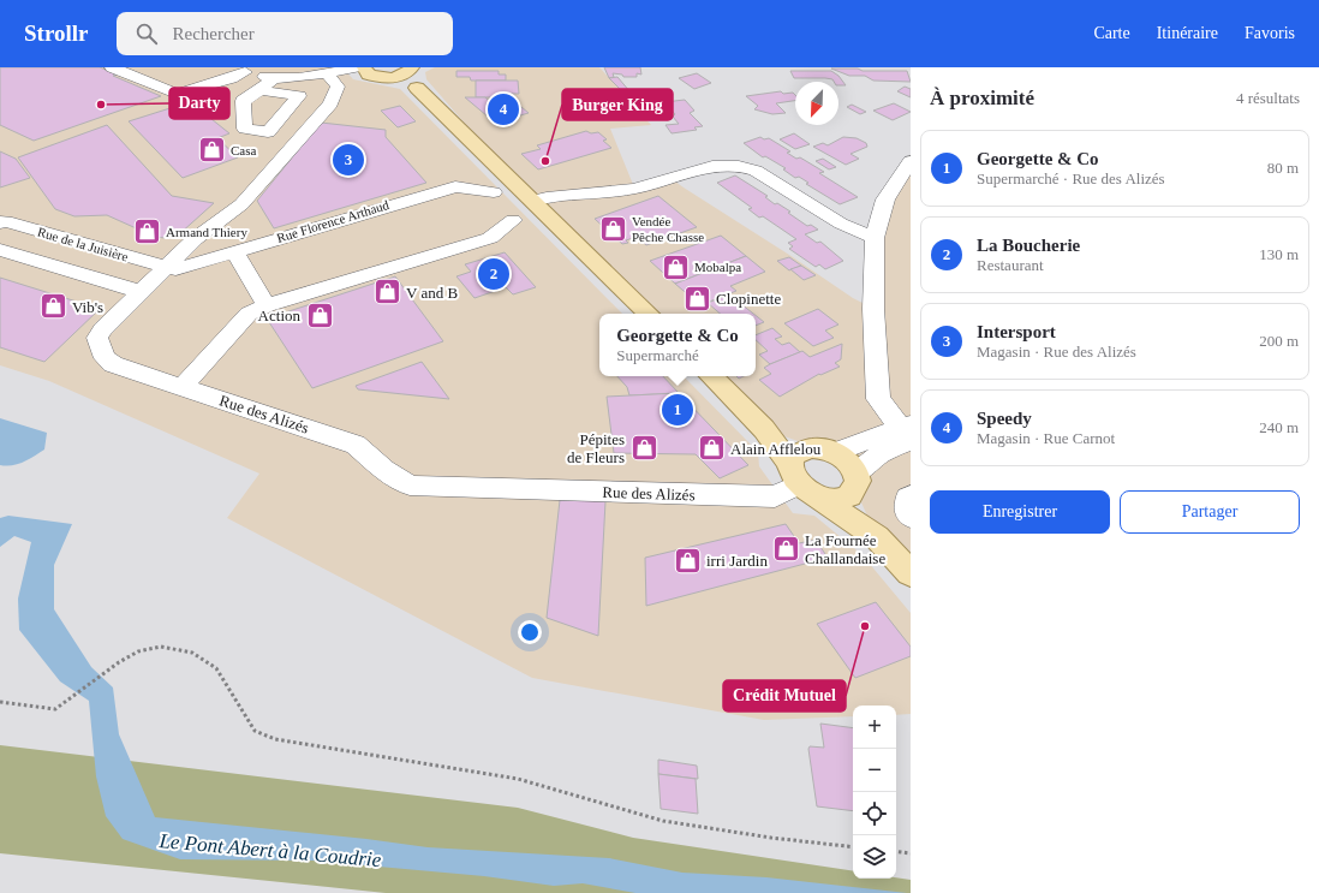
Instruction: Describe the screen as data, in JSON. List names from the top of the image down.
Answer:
{
  "streets": {
    "street": ["Rue Florence Arthaud", "Rue de la Juisière", "Rue des Alizés"]
  },
  "crossings": [
    ["Rue Florence Arthaud", "Rue de la Juisière"],
    ["Rue Florence Arthaud", "Rue des Alizés"],
    ["Rue de la Juisière", "Rue des Alizés"]
  ],
  "water": ["Le Pont Abert à la Coudrie"],
  "places": {
    "other": ["Darty", "Burger King", "Crédit Mutuel"],
    "shop": [
      "Casa",
      "Vendée Pêche Chasse",
      "Armand Thiery",
      "Mobalpa",
      "V and B",
      "Clopinette",
      "Vib's",
      "Action",
      "Pépites de Fleurs",
      "Alain Afflelou",
      "La Fournée Challandaise",
      "irri Jardin"
    ]
  },
  "north": "bottom left",
  "page": {
    "header": "Strollr",
    "search": "Rechercher",
    "nav": ["Carte", "Itinéraire", "Favoris"],
    "heading": ["À proximité", "4 résultats"],
    "pins": [
      "4",
      "3",
      "2",
      "1"
    ],
    "list": [
      {
        "mark": "1",
        "name": "Georgette & Co",
        "note": "Supermarché · Rue des Alizés",
        "value": "80 m"
      },
      {
        "mark": "2",
        "name": "La Boucherie",
        "note": "Restaurant",
        "value": "130 m"
      },
      {
        "mark": "3",
        "name": "Intersport",
        "note": "Magasin · Rue des Alizés",
        "value": "200 m"
      },
      {
        "mark": "4",
        "name": "Speedy",
        "note": "Magasin · Rue Carnot",
        "value": "240 m"
      }
    ],
    "popup": ["Georgette & Co", "Supermarché"],
    "buttons": ["Enregistrer", "Partager"],
    "map_buttons": ["+", "−"]
  }
}
